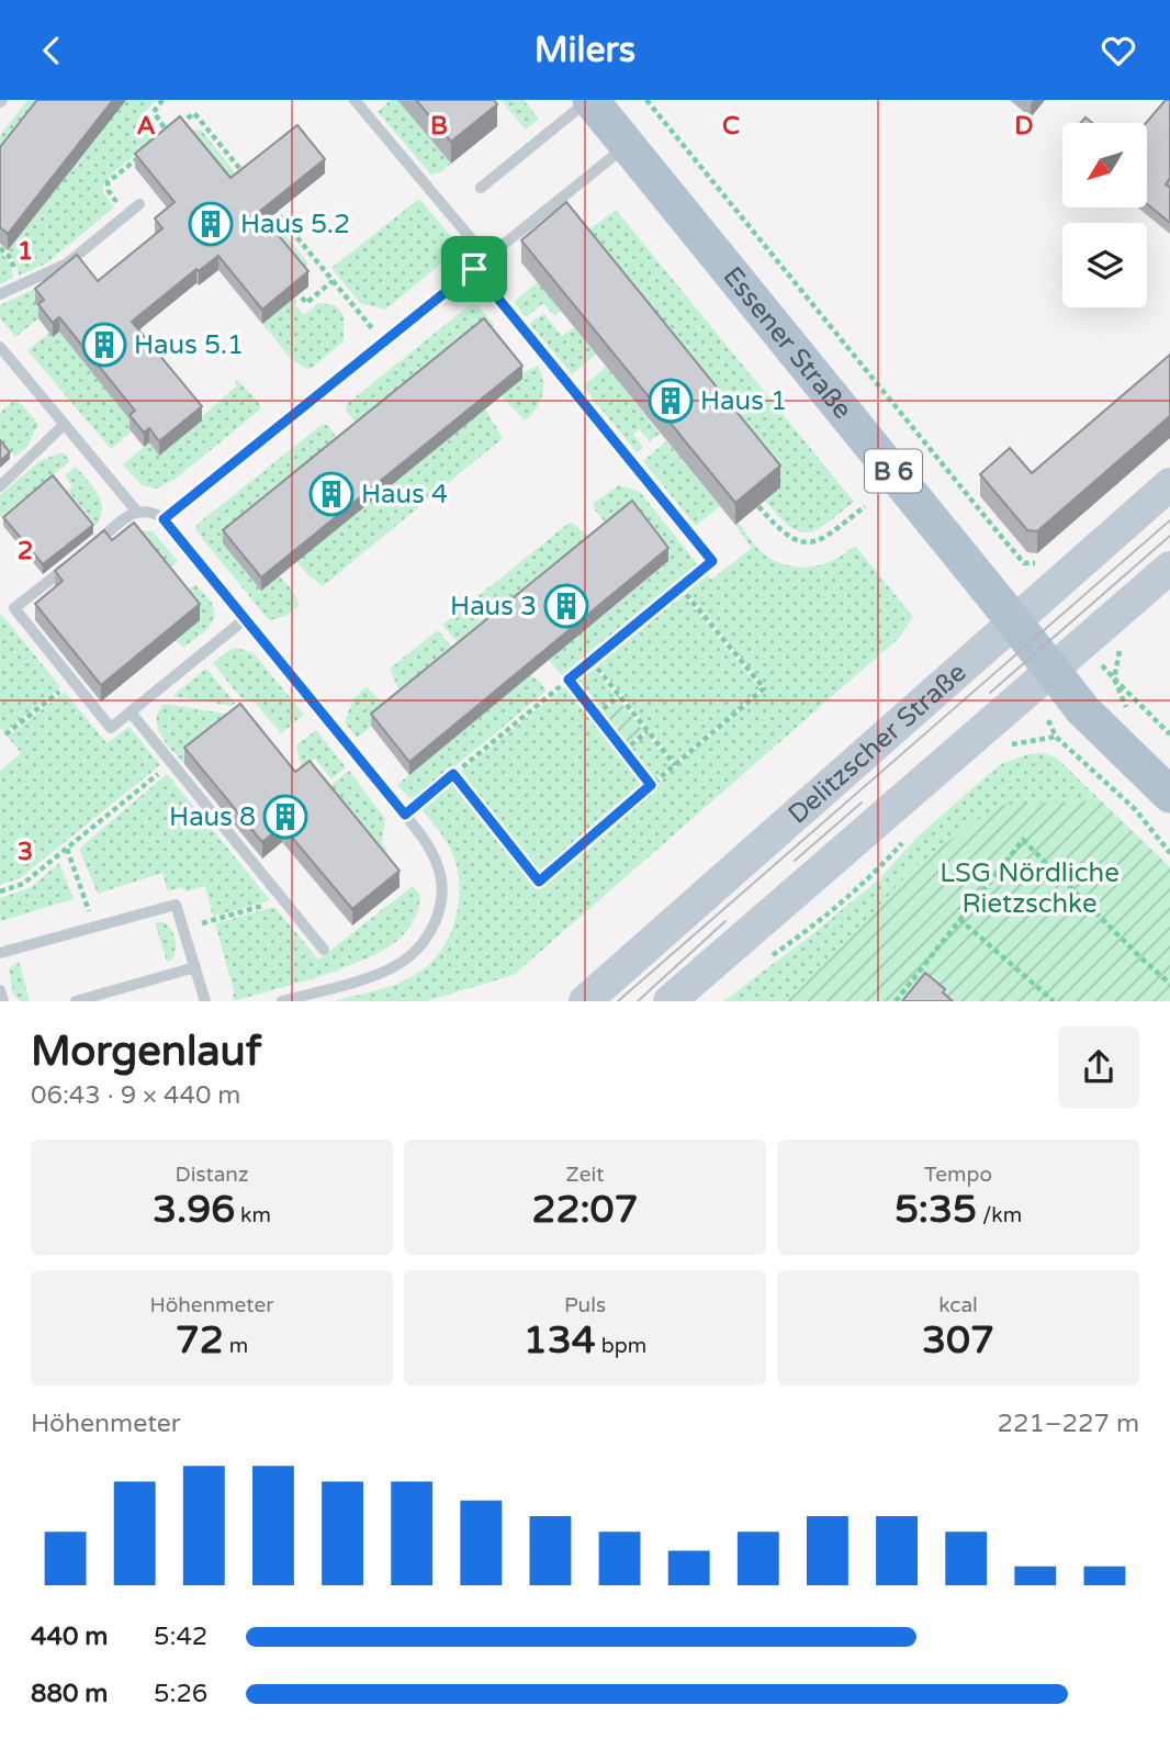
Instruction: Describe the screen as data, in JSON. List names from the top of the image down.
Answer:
{
  "streets": {
    "main road": ["Essener Straße", "B 6", "Delitzscher Straße"]
  },
  "crossings": [
    ["Essener Straße", "B 6"],
    ["Essener Straße", "Delitzscher Straße"],
    ["B 6", "Delitzscher Straße"]
  ],
  "parks": ["LSG Nördliche Rietzschke"],
  "places": {
    "building": [
      "Haus 5.2",
      "Haus 5.1",
      "Haus 1",
      "Haus 4",
      "Haus 3",
      "Haus 8"
    ]
  },
  "north": "bottom left",
  "page": {
    "header": "Milers",
    "heading": ["Morgenlauf", "06:43 · 9 × 440 m"],
    "stats": [
      ["Distanz", "3.96 km"],
      ["Zeit", "22:07"],
      ["Tempo", "5:35 /km"],
      ["Höhenmeter", "72 m"],
      ["Puls", "134 bpm"],
      ["kcal", "307"]
    ],
    "chart": ["Höhenmeter", "221–227 m"],
    "list": [
      {
        "name": "440 m",
        "note": "5:42"
      },
      {
        "name": "880 m",
        "note": "5:26"
      }
    ]
  },
  "grid": {
    "columns": [
      "A",
      "B",
      "C",
      "D"
    ],
    "rows": ["1", "2", "3"]
  }
}
